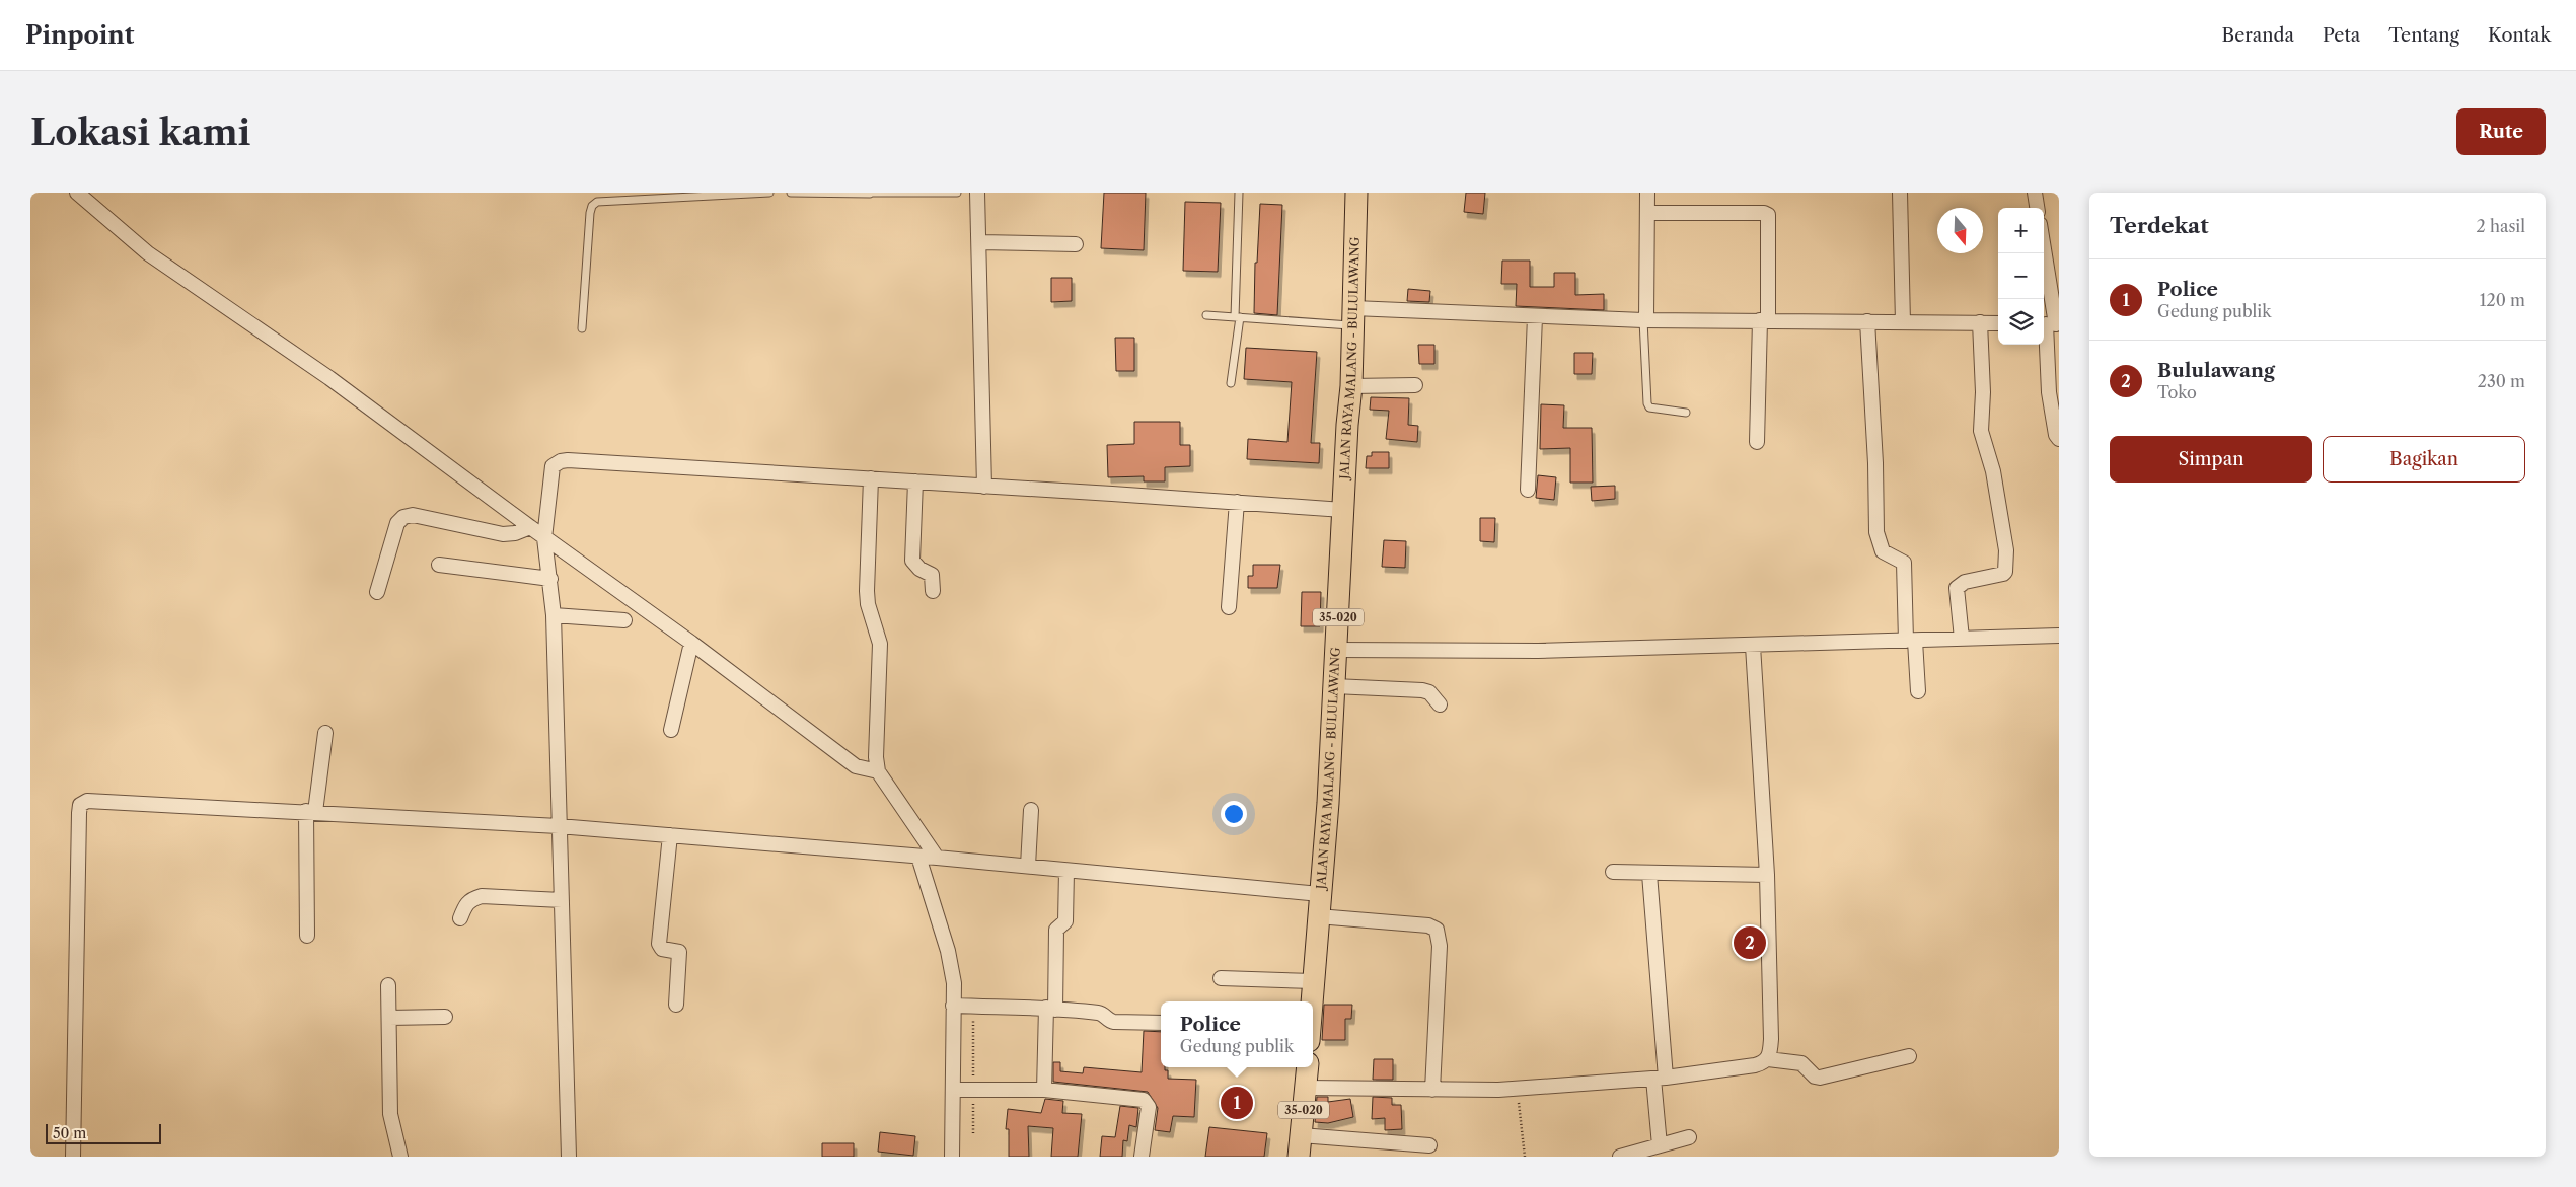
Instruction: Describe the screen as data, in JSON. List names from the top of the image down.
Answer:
{
  "streets": {
    "main road": ["JALAN RAYA MALANG - BULULAWANG", "35-020"]
  },
  "scale_bar": "50 m",
  "north": "bottom",
  "page": {
    "header": "Pinpoint",
    "nav": [
      "Beranda",
      "Peta",
      "Tentang",
      "Kontak"
    ],
    "buttons": [
      "Rute",
      ["Simpan", "Bagikan"]
    ],
    "title": "Lokasi kami",
    "heading": ["Terdekat", "2 hasil"],
    "map_buttons": ["+", "−"],
    "list": [
      {
        "mark": "1",
        "name": "Police",
        "note": "Gedung publik",
        "value": "120 m"
      },
      {
        "mark": "2",
        "name": "Bululawang",
        "note": "Toko",
        "value": "230 m"
      }
    ],
    "pins": ["2", "1"],
    "popup": ["Police", "Gedung publik"],
    "scale": "50 m"
  }
}
